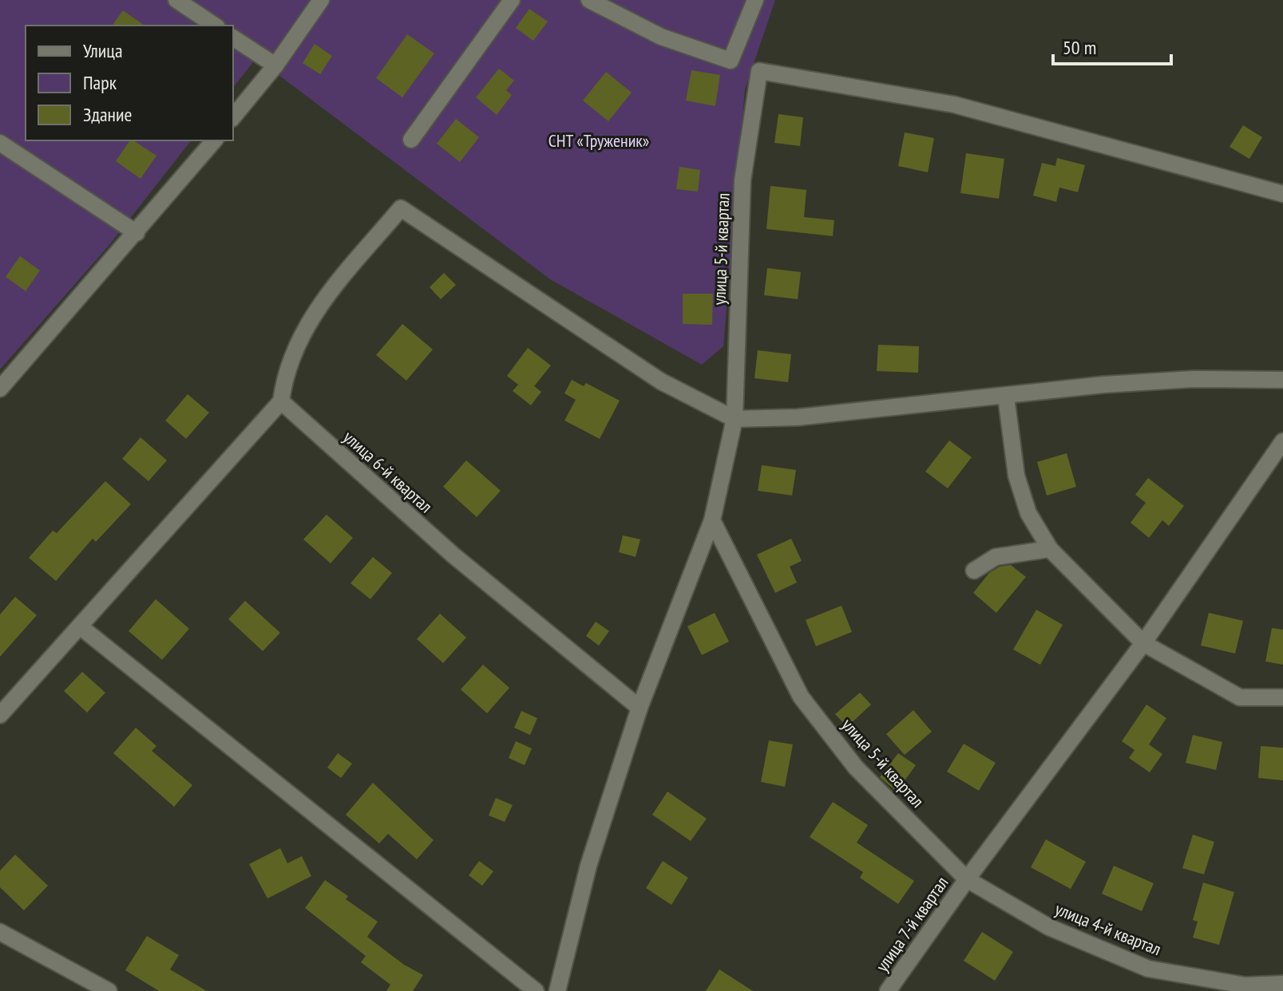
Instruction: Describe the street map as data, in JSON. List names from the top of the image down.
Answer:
{
  "streets": {
    "street": [
      "улица 5-й квартал",
      "улица 6-й квартал",
      "улица 7-й квартал",
      "улица 4-й квартал"
    ]
  },
  "crossings": [
    ["улица 5-й квартал", "улица 7-й квартал"],
    ["улица 5-й квартал", "улица 4-й квартал"],
    ["улица 7-й квартал", "улица 4-й квартал"]
  ],
  "parks": ["СНТ «Труженик»"],
  "legend": ["Улица", "Парк", "Здание"],
  "scale_bar": "50 m"
}
